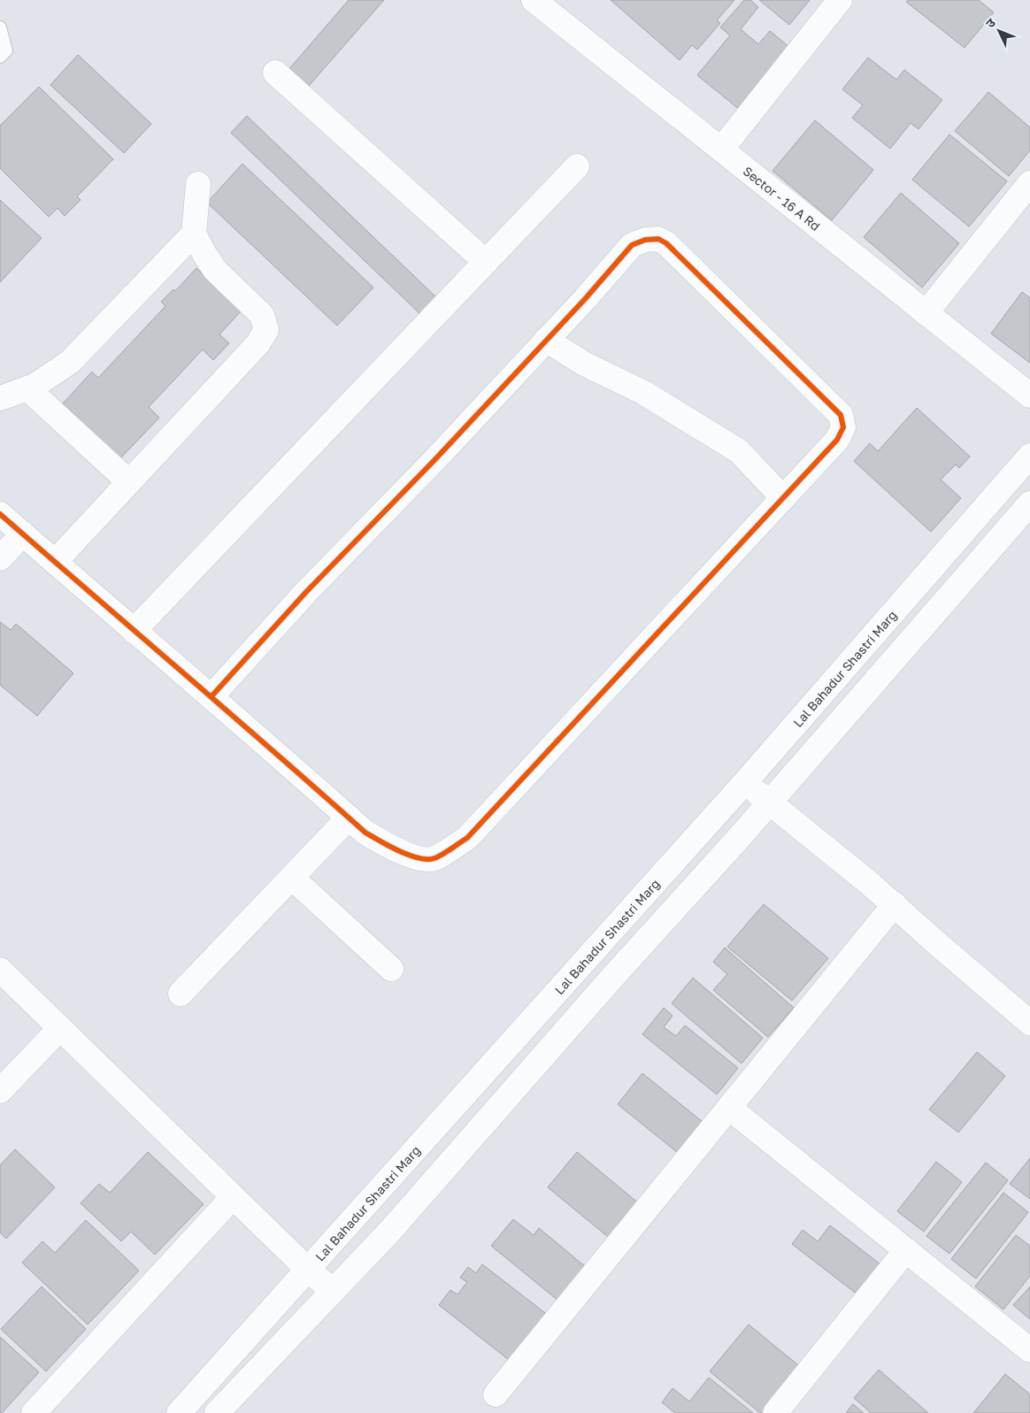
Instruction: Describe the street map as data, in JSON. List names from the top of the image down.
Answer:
{
  "streets": {
    "street": ["Sector - 16 A Rd", "Lal Bahadur Shastri Marg"]
  },
  "north": "top left"
}
